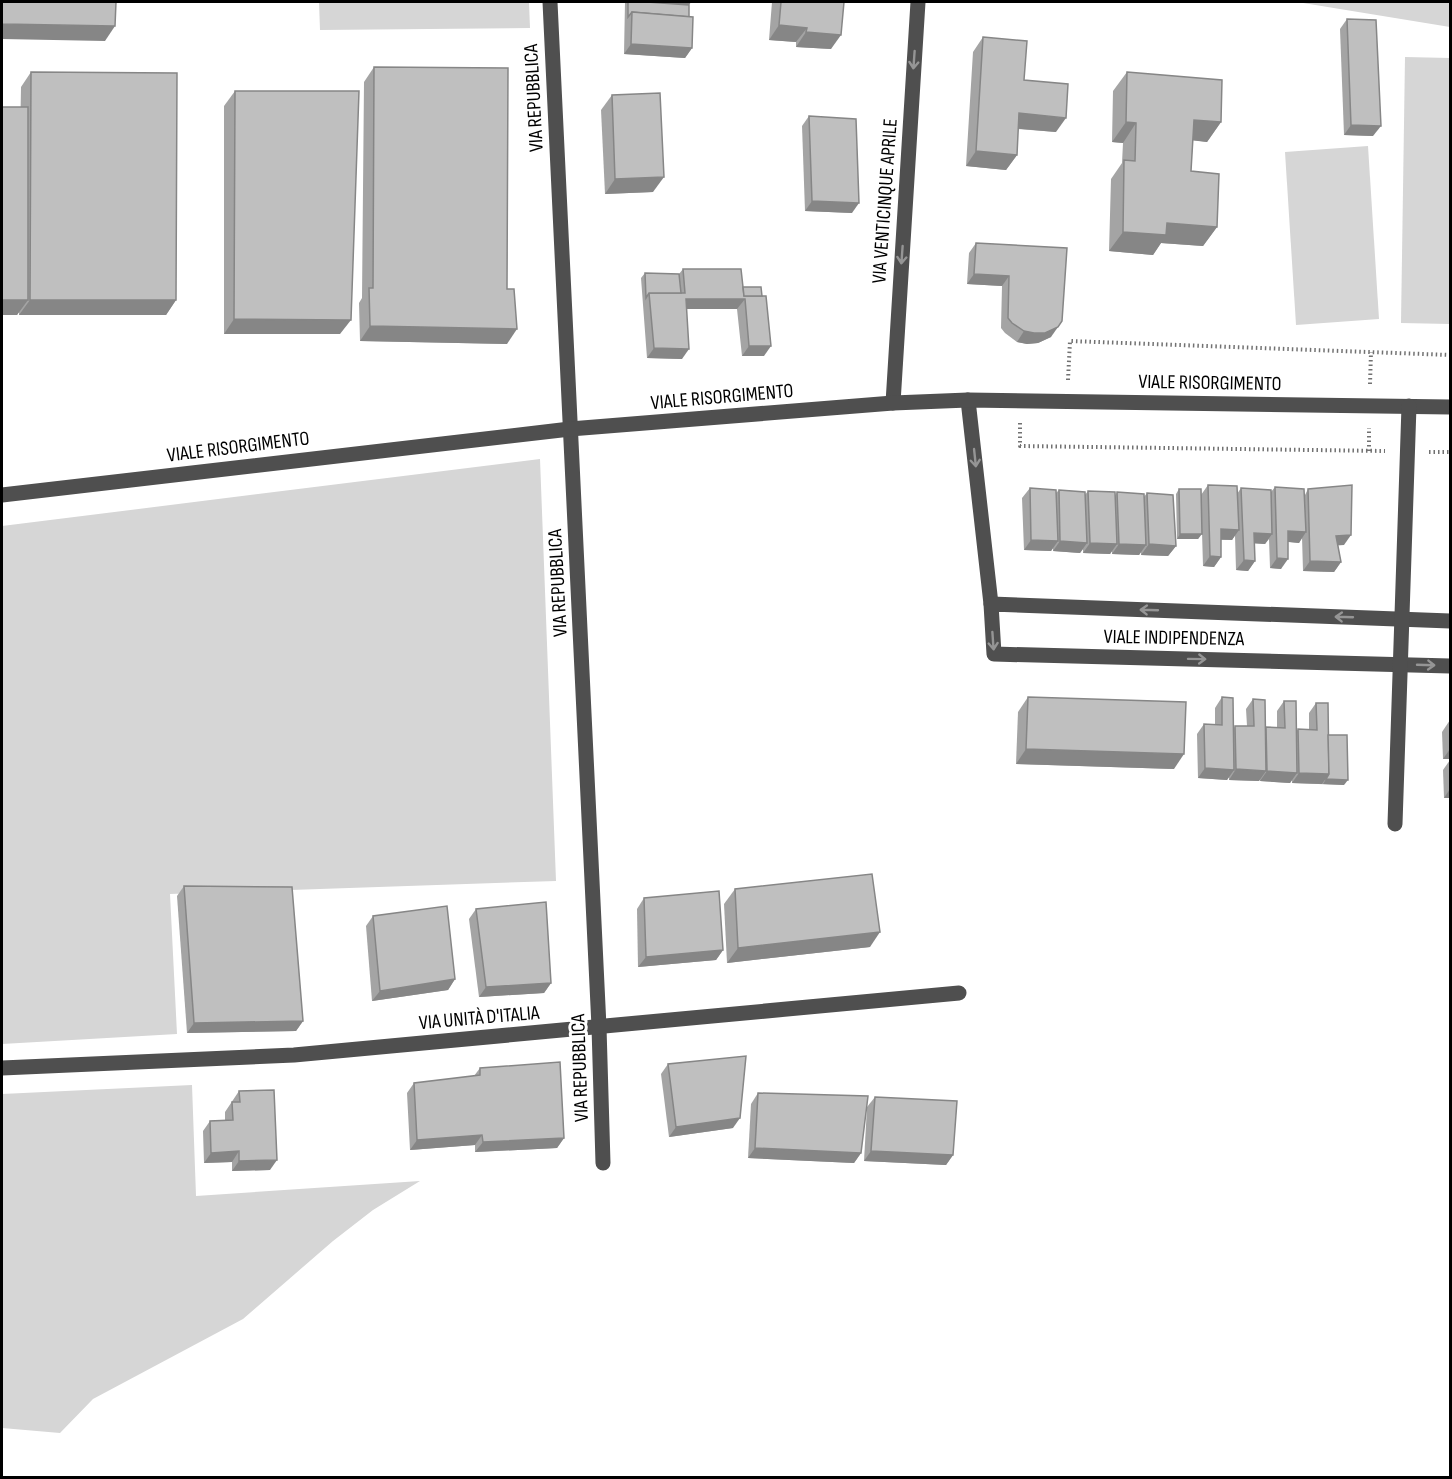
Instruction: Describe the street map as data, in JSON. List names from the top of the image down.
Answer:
{
  "streets": {
    "street": [
      "VIA REPUBBLICA",
      "VIA VENTICINQUE APRILE",
      "VIALE RISORGIMENTO",
      "VIALE INDIPENDENZA",
      "VIA UNITÀ D'ITALIA"
    ]
  },
  "crossings": [
    ["VIA REPUBBLICA", "VIALE RISORGIMENTO"],
    ["VIA REPUBBLICA", "VIA UNITÀ D'ITALIA"],
    ["VIA VENTICINQUE APRILE", "VIALE RISORGIMENTO"],
    ["VIALE RISORGIMENTO", "VIALE INDIPENDENZA"]
  ],
  "one_way": ["VIA VENTICINQUE APRILE"]
}
